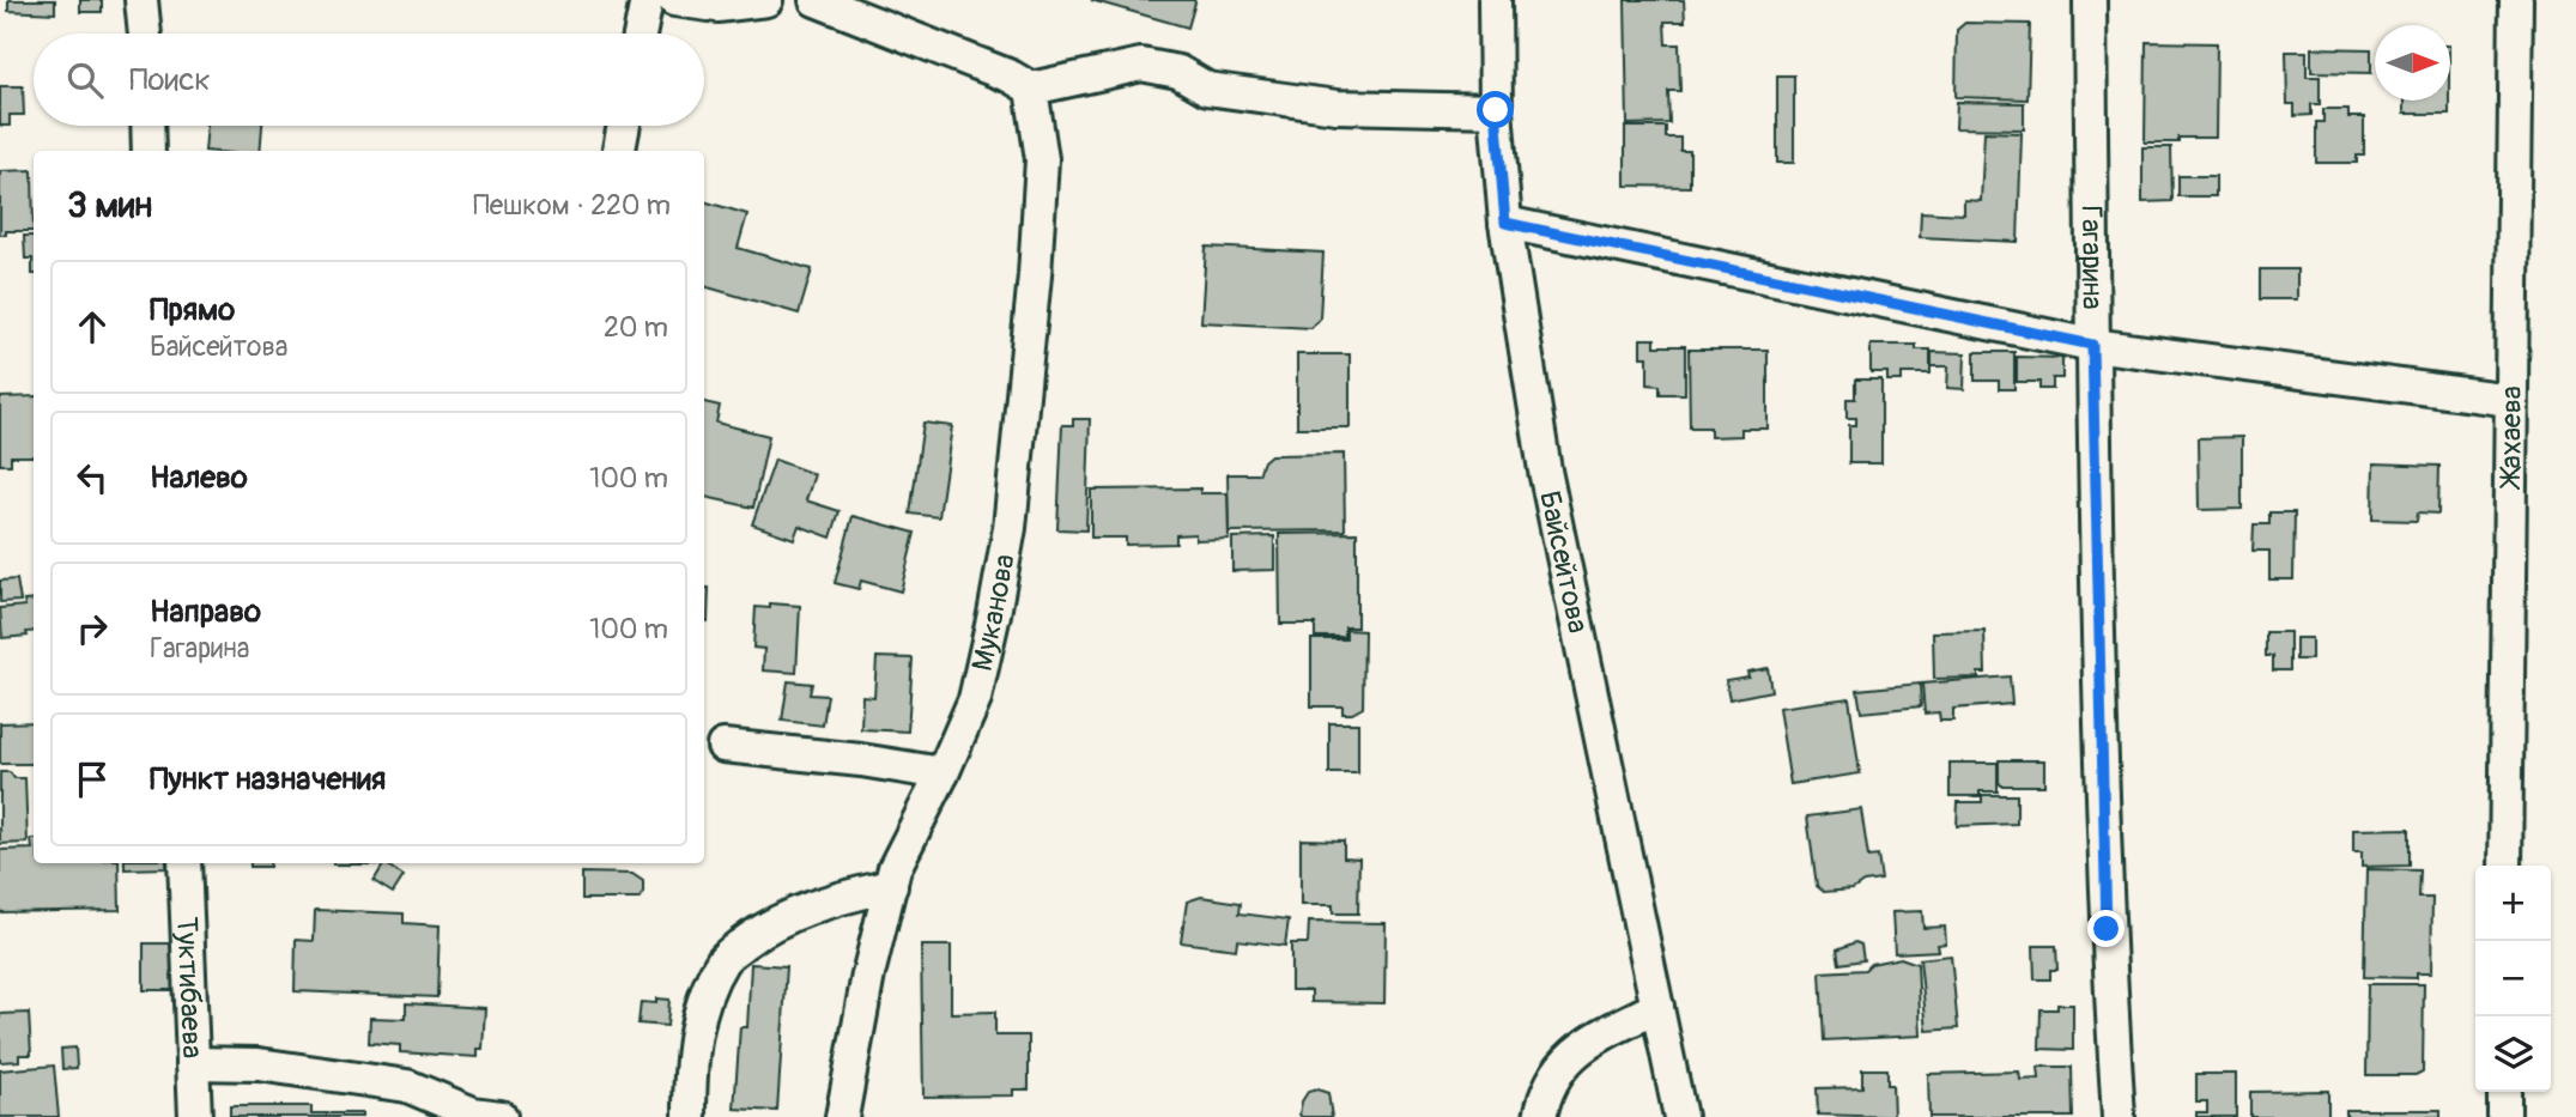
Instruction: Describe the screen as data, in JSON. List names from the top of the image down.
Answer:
{
  "streets": {
    "street": [
      "Гагарина",
      "Жахаева",
      "Байсейтова",
      "Муканова",
      "Туктибаева"
    ]
  },
  "north": "right",
  "page": {
    "search": "Поиск",
    "heading": ["3 мин", "Пешком · 220 m"],
    "list": [
      ["Прямо", "Байсейтова", "20 m"],
      ["Налево", "100 m"],
      ["Направо", "Гагарина", "100 m"],
      "Пункт назначения"
    ],
    "map_buttons": ["+", "−"]
  }
}
